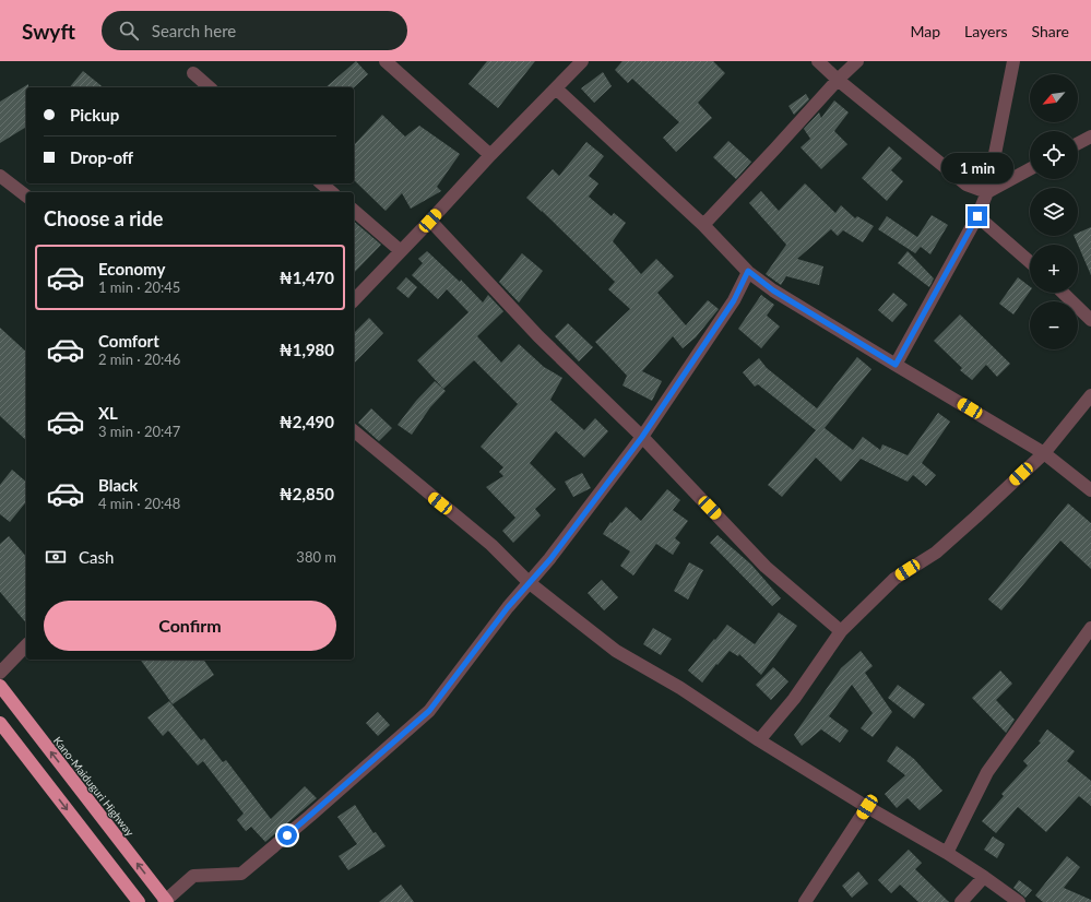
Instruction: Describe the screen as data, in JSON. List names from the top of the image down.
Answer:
{
  "streets": {
    "highway": ["Kano-Maiduguri Highway"]
  },
  "north": "bottom left",
  "page": {
    "header": "Swyft",
    "search": "Search here",
    "nav": ["Map", "Layers", "Share"],
    "map_buttons": ["+", "−"],
    "banner": ["Pickup", "Drop-off"],
    "bubble": "1 min",
    "heading": "Choose a ride",
    "list": [
      {
        "name": "Economy",
        "note": "1 min · 20:45",
        "value": "₦1,470"
      },
      {
        "name": "Comfort",
        "note": "2 min · 20:46",
        "value": "₦1,980"
      },
      {
        "name": "XL",
        "note": "3 min · 20:47",
        "value": "₦2,490"
      },
      {
        "name": "Black",
        "note": "4 min · 20:48",
        "value": "₦2,850"
      }
    ],
    "pay": ["Cash", "380 m"],
    "buttons": "Confirm"
  }
}
